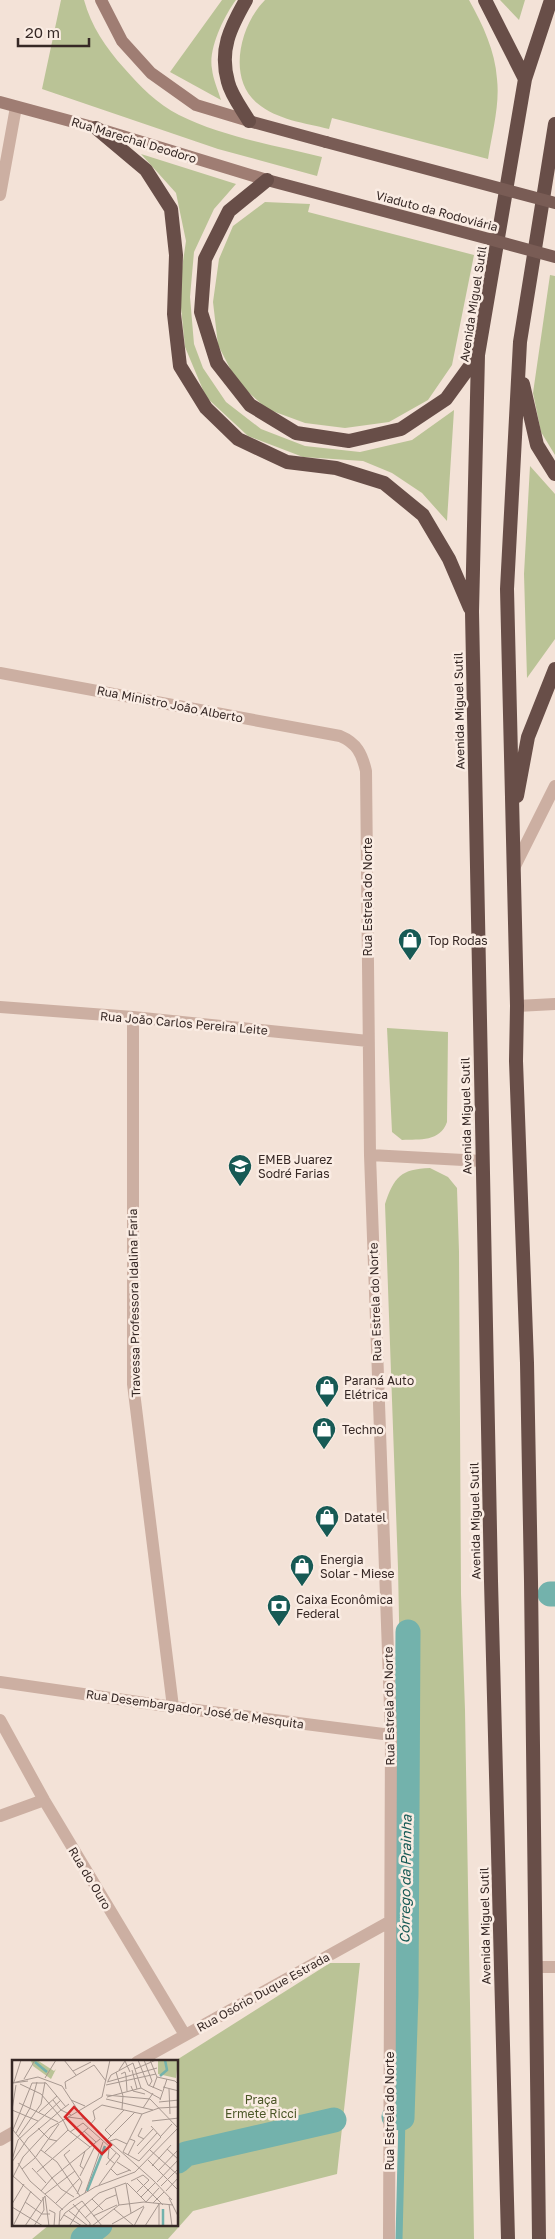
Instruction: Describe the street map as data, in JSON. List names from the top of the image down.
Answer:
{
  "streets": {
    "highway": ["Avenida Miguel Sutil"],
    "main road": ["Rua Marechal Deodoro", "Viaduto da Rodoviária"],
    "street": [
      "Rua Ministro João Alberto",
      "Rua Estrela do Norte",
      "Rua João Carlos Pereira Leite",
      "Travessa Professora Idalina Faria",
      "Rua Desembargador José de Mesquita",
      "Rua do Ouro",
      "Rua Osório Duque Estrada"
    ]
  },
  "crossings": [
    ["Rua Marechal Deodoro", "Viaduto da Rodoviária"],
    ["Rua Ministro João Alberto", "Rua Estrela do Norte"],
    ["Rua Estrela do Norte", "Rua João Carlos Pereira Leite"],
    ["Rua Estrela do Norte", "Rua Desembargador José de Mesquita"],
    ["Rua Estrela do Norte", "Rua Osório Duque Estrada"],
    ["Rua João Carlos Pereira Leite", "Travessa Professora Idalina Faria"],
    ["Travessa Professora Idalina Faria", "Rua Desembargador José de Mesquita"],
    ["Rua do Ouro", "Rua Osório Duque Estrada"]
  ],
  "water": ["Córrego da Prainha"],
  "parks": ["Praça Ermete Ricci"],
  "places": {
    "shop": [
      "Top Rodas",
      "Paraná Auto Elétrica",
      "Techno",
      "Datatel",
      "Energia Solar - Miese"
    ],
    "school or university": ["EMEB Juarez Sodré Farias"],
    "bank": ["Caixa Econômica Federal"]
  },
  "scale_bar": "20 m"
}
